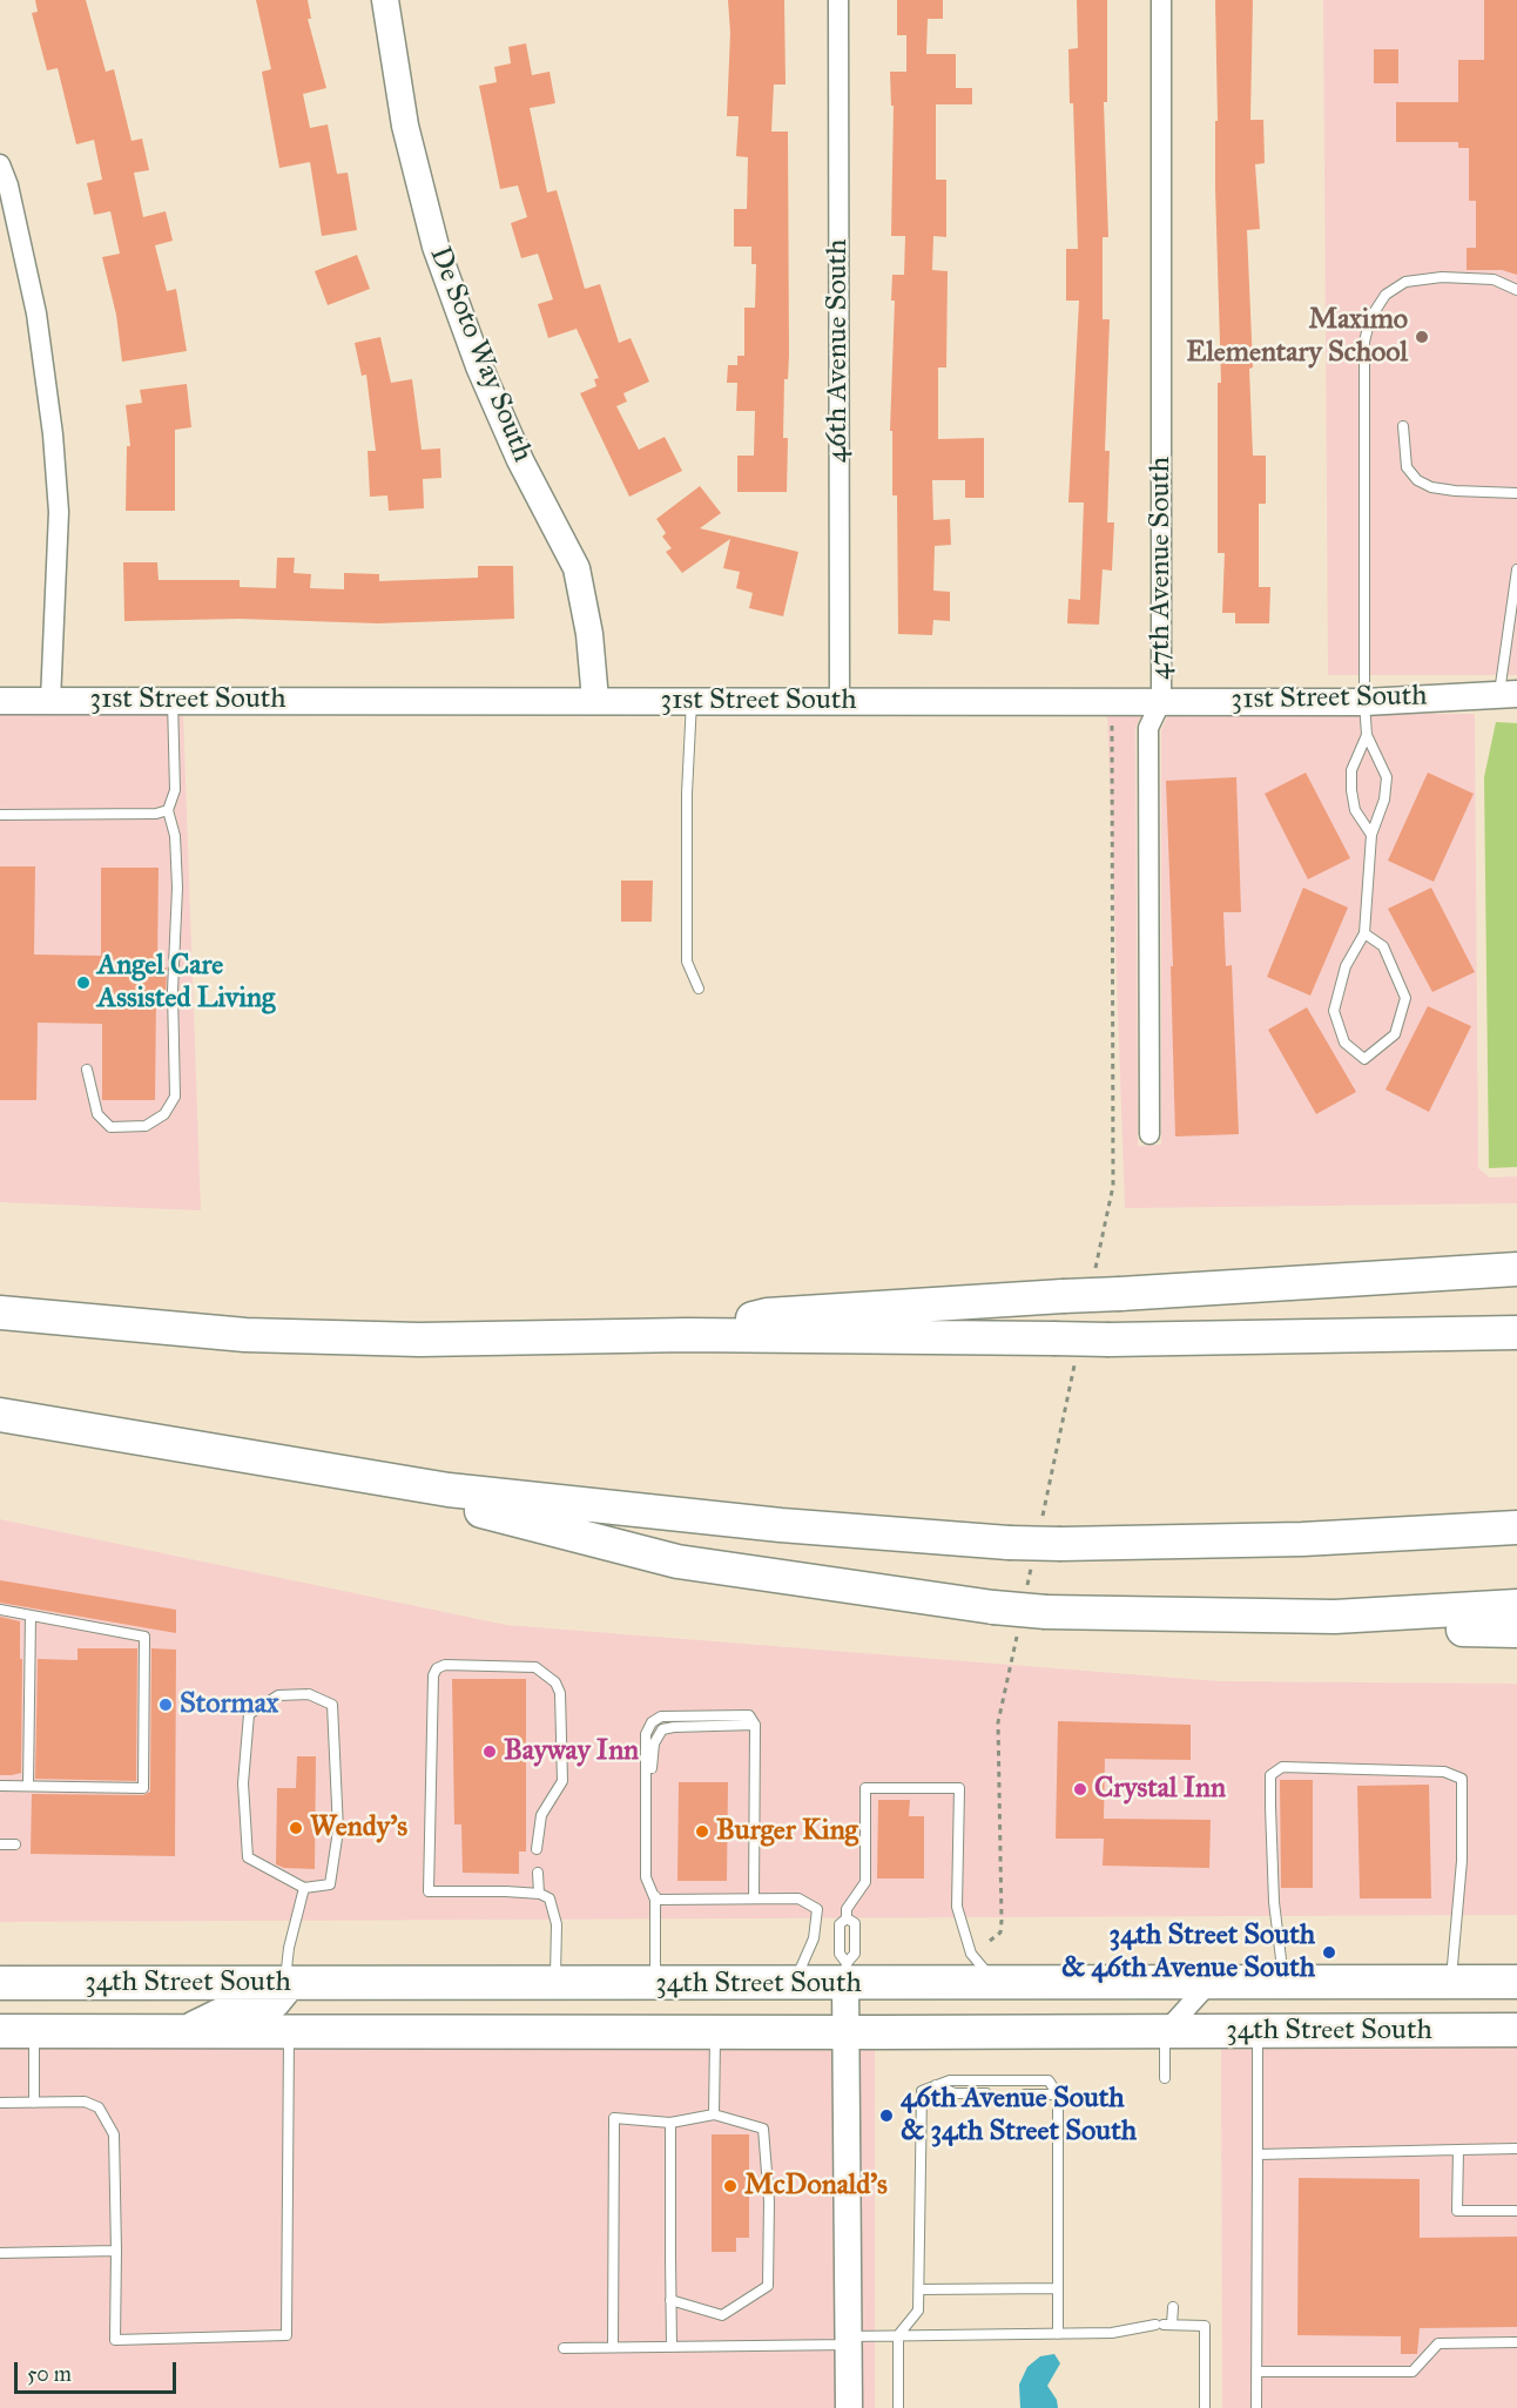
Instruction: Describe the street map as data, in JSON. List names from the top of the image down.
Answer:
{
  "streets": {
    "highway": ["34th Street South"],
    "street": [
      "46th Avenue South",
      "De Soto Way South",
      "47th Avenue South",
      "31st Street South"
    ]
  },
  "crossings": [
    ["46th Avenue South", "31st Street South"],
    ["De Soto Way South", "31st Street South"],
    ["47th Avenue South", "31st Street South"]
  ],
  "places": [
    "Maximo Elementary School",
    "Angel Care Assisted Living",
    "Stormax",
    "Bayway Inn",
    "Crystal Inn",
    "Wendy's",
    "Burger King",
    "34th Street South & 46th Avenue South",
    "46th Avenue South & 34th Street South",
    "McDonald's"
  ],
  "scale_bar": "50 m"
}
